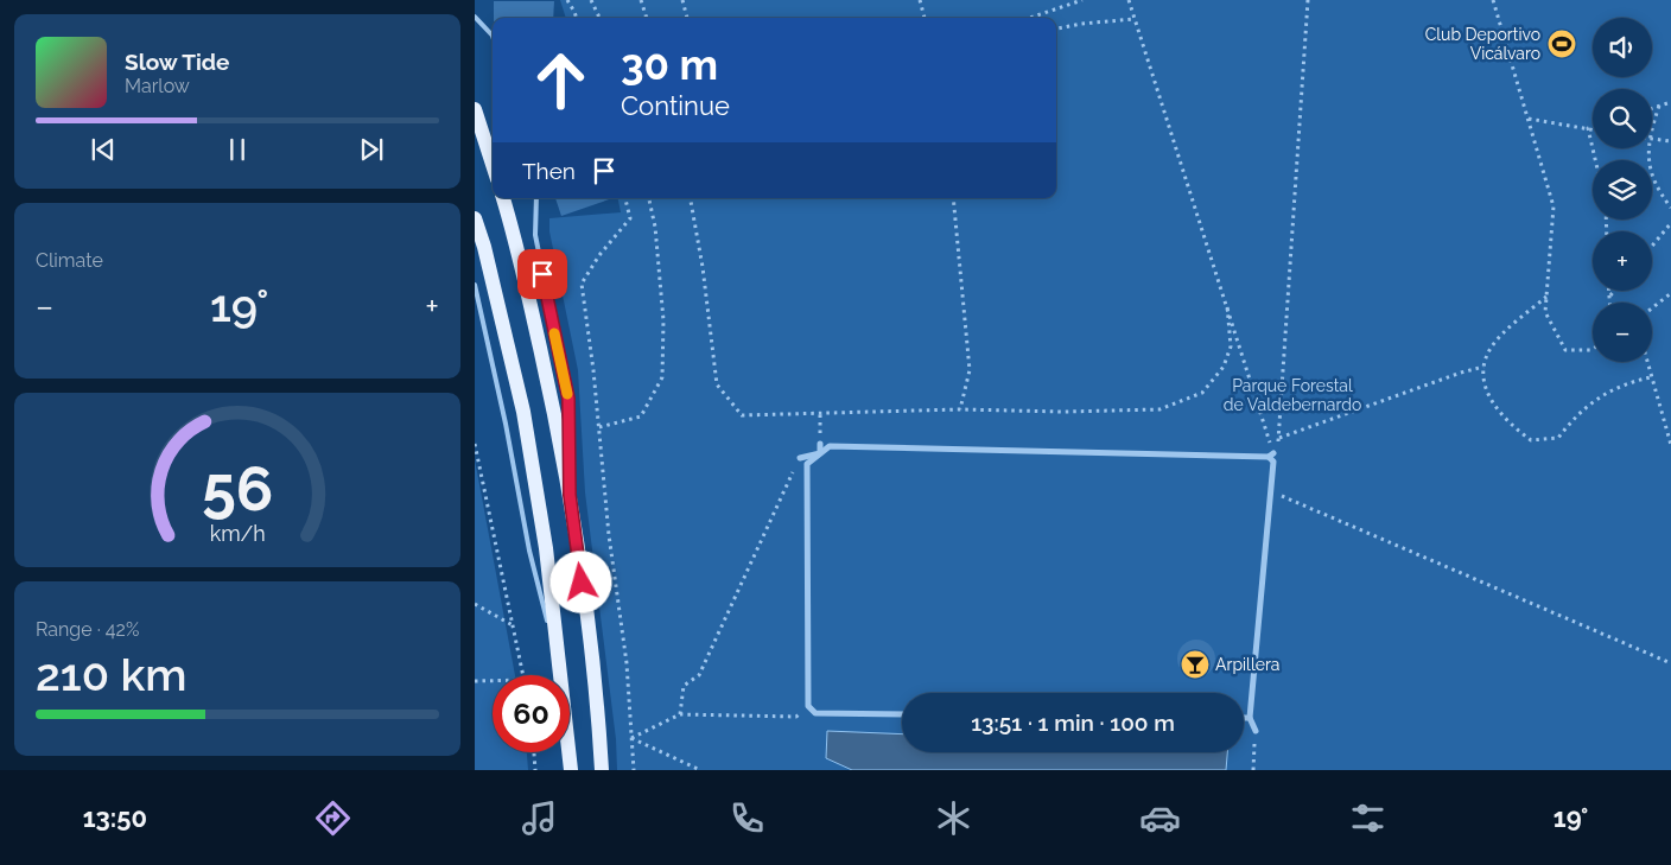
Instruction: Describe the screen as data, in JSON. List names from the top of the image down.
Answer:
{
  "parks": ["Parque Forestal de Valdebernardo"],
  "places": {
    "sports": ["Club Deportivo Vicálvaro"],
    "bar": ["Arpillera"]
  },
  "page": {
    "map_buttons": ["+", "−"],
    "turn": ["30 m", "Continue"],
    "song": ["Slow Tide", "Marlow"],
    "then": "Then",
    "tile": [
      "Climate",
      ["Range · 42%", "210 km"]
    ],
    "heat": ["−", "19°", "+"],
    "limit": "60",
    "trip": "13:51 · 1 min · 100 m",
    "tabs": ["13:50", "19°"],
    "gauge": ["56", "km/h"]
  }
}
